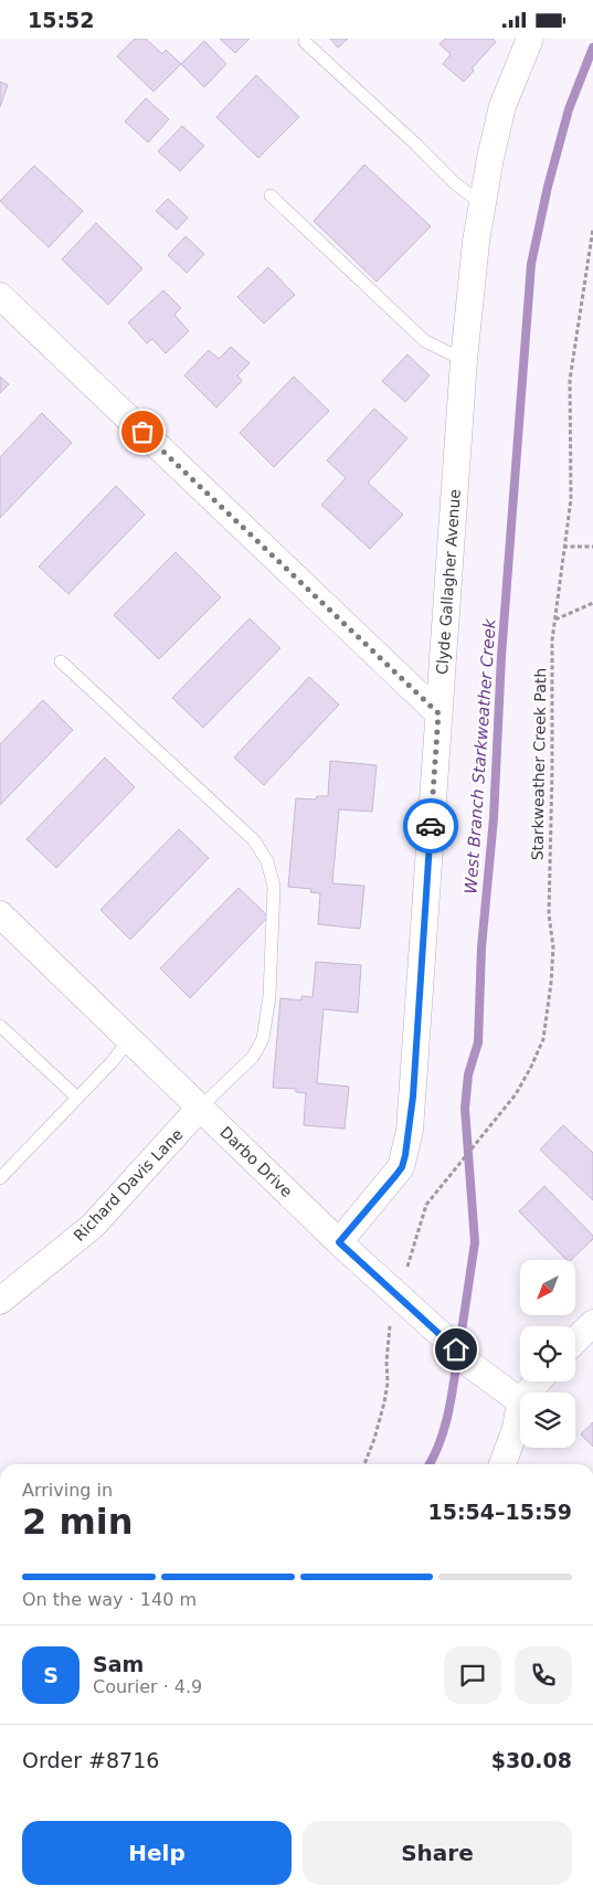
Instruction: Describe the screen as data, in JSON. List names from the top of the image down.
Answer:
{
  "streets": {
    "street": ["Clyde Gallagher Avenue", "Darbo Drive", "Richard Davis Lane"],
    "path": ["Starkweather Creek Path"]
  },
  "crossings": [
    ["Clyde Gallagher Avenue", "Darbo Drive"],
    ["Darbo Drive", "Richard Davis Lane"]
  ],
  "water": ["West Branch Starkweather Creek"],
  "north": "bottom left",
  "page": {
    "status": "15:52",
    "heading": ["2 min", "Arriving in", "15:54–15:59"],
    "panel": [
      "Sam",
      "Courier · 4.9",
      "Order #8716",
      "$30.08"
    ],
    "bar": "On the way · 140 m",
    "round": "S",
    "buttons": ["Help", "Share"]
  }
}
